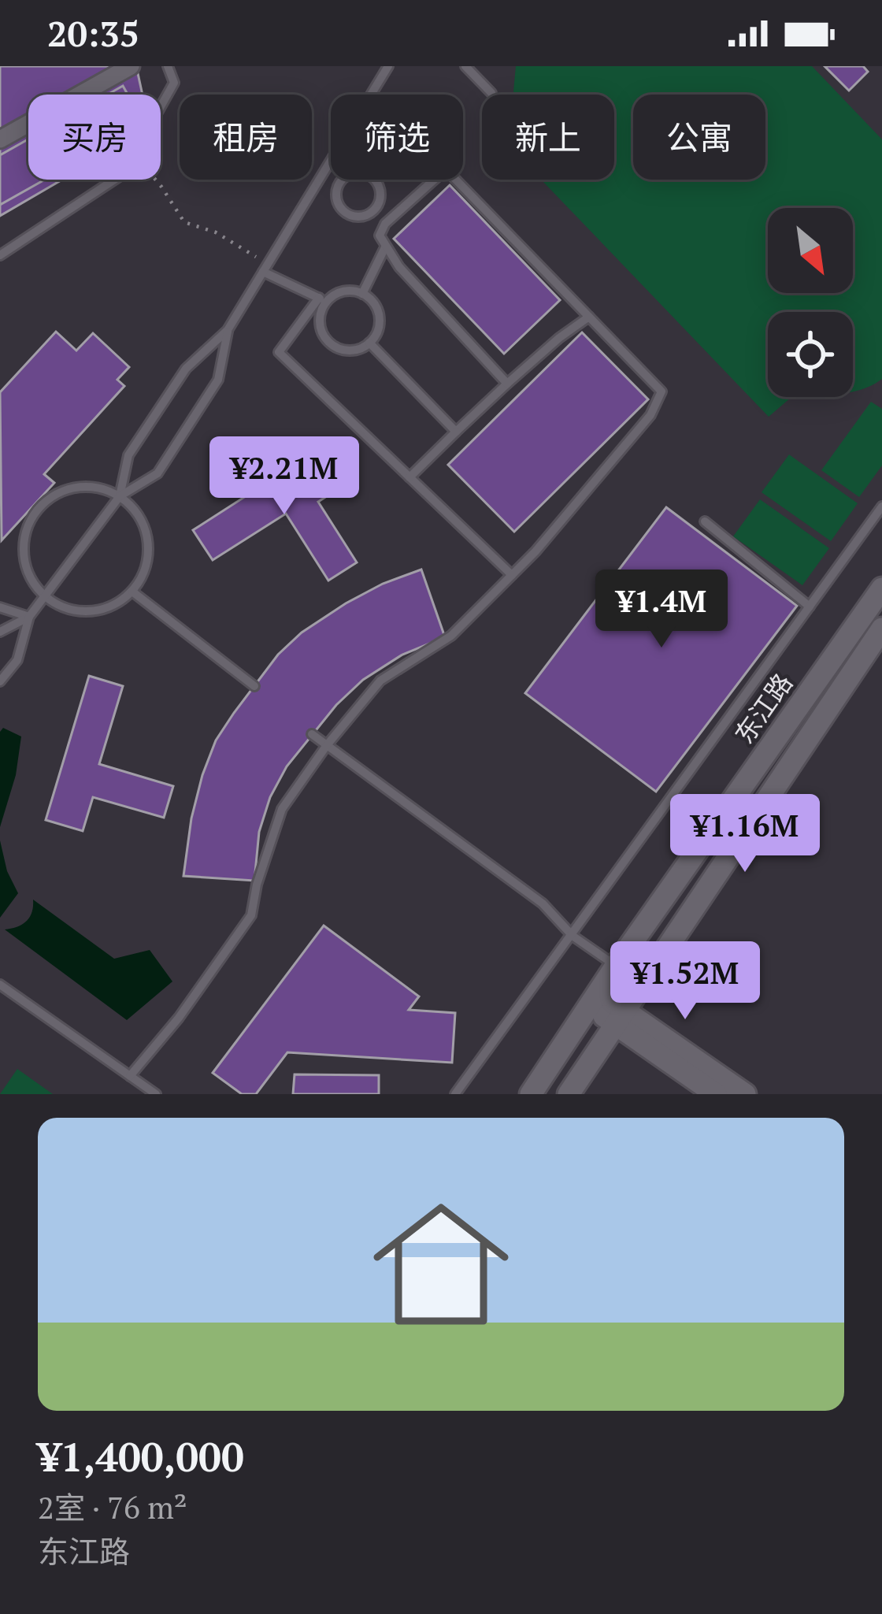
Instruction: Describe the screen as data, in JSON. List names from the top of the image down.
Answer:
{
  "streets": {
    "street": ["东江路"]
  },
  "north": "bottom right",
  "page": {
    "status": "20:35",
    "chip": [
      "买房",
      "租房",
      "筛选",
      "新上",
      "公寓"
    ],
    "price": [
      "¥2.21M",
      "¥1.4M",
      "¥1.16M",
      "¥1.52M"
    ],
    "list": [
      {
        "name": "¥1,400,000",
        "note": "2室 · 76 m² · 东江路"
      }
    ]
  }
}
